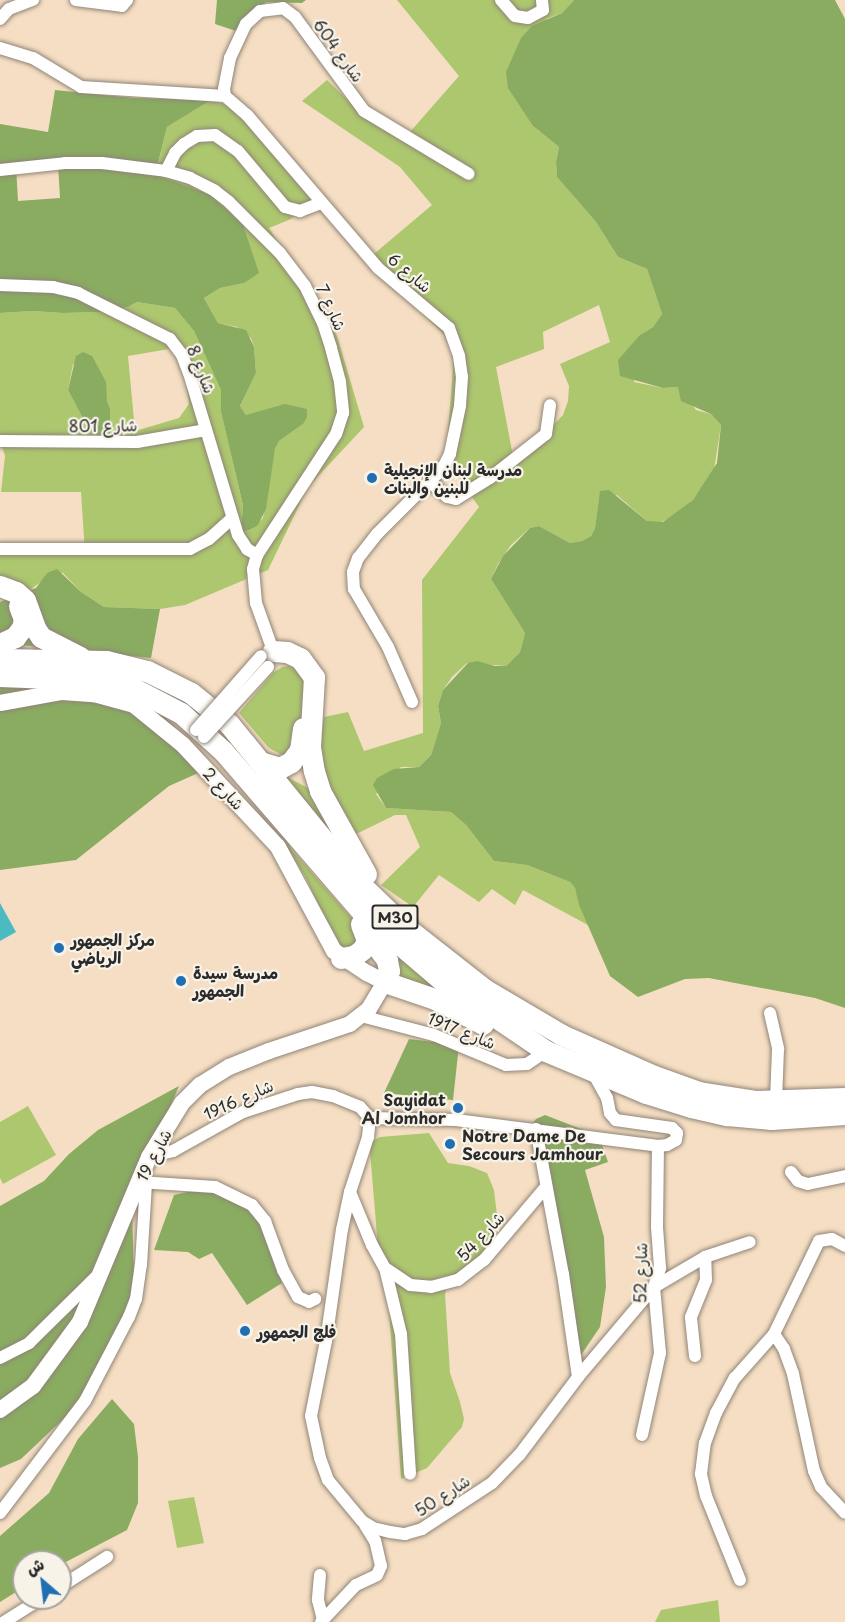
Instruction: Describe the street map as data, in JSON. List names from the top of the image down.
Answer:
{
  "streets": {
    "highway": ["M30"],
    "main road": ["شارع 2", "شارع 19"],
    "street": [
      "شارع 604",
      "شارع 6",
      "شارع 7",
      "شارع 8",
      "شارع 801",
      "شارع 1917",
      "شارع 1916",
      "شارع 54",
      "شارع 52",
      "شارع 50"
    ]
  },
  "crossings": [
    ["شارع 7", "شارع 8"],
    ["شارع 8", "شارع 801"],
    ["شارع 2", "شارع 19"],
    ["M30", "شارع 1917"],
    ["شارع 1917", "شارع 19"],
    ["شارع 1916", "شارع 19"],
    ["شارع 1916", "شارع 54"],
    ["شارع 52", "شارع 50"]
  ],
  "places": [
    "مدرسة لبنان الإنجيلية للبنين والبنات",
    "مركز الجمهور الرياضي",
    "مدرسة سيدة الجمهور",
    "Sayidat Al Jomhor",
    "Notre Dame De Secours Jamhour",
    "فلج الجمهور"
  ],
  "north": "top left"
}
